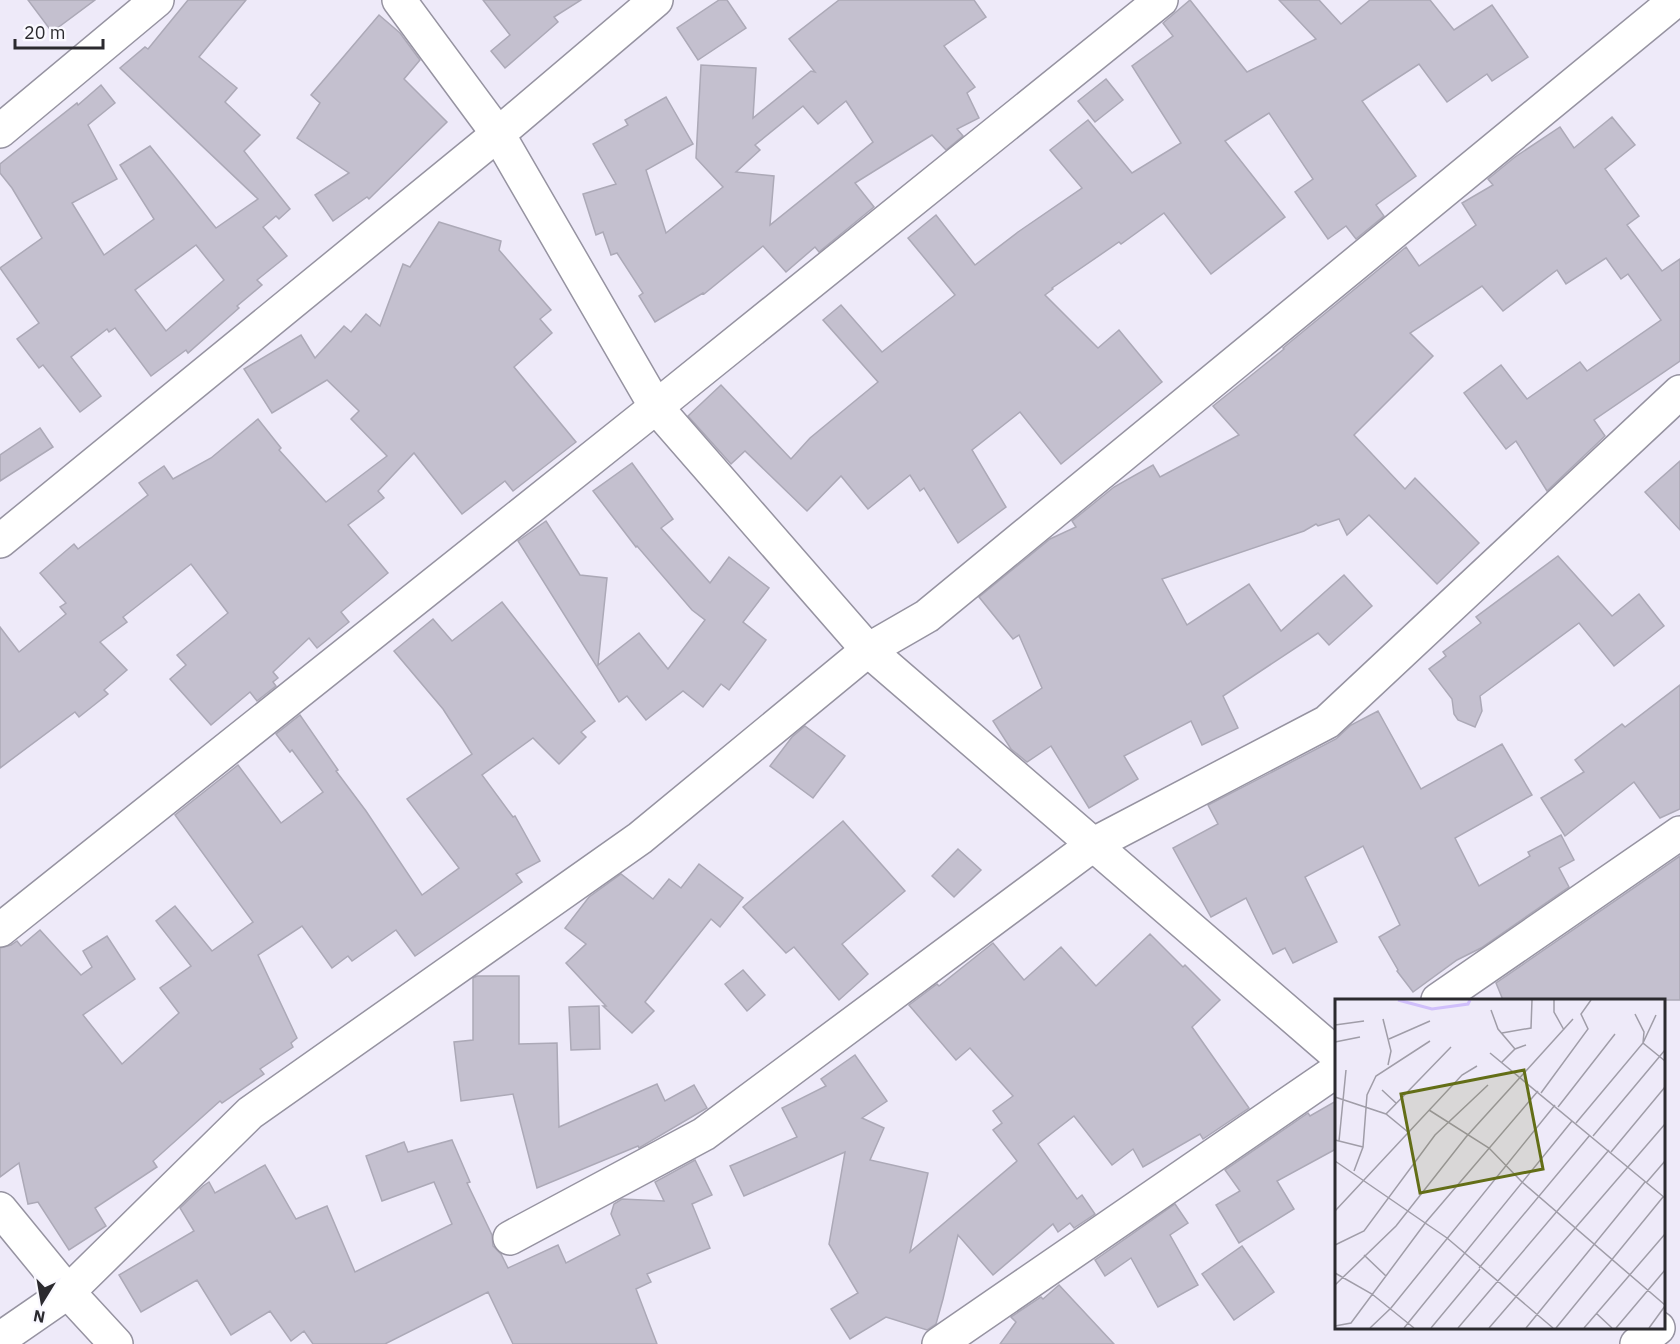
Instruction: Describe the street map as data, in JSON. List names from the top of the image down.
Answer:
{
  "scale_bar": "20 m",
  "north": "bottom"
}
